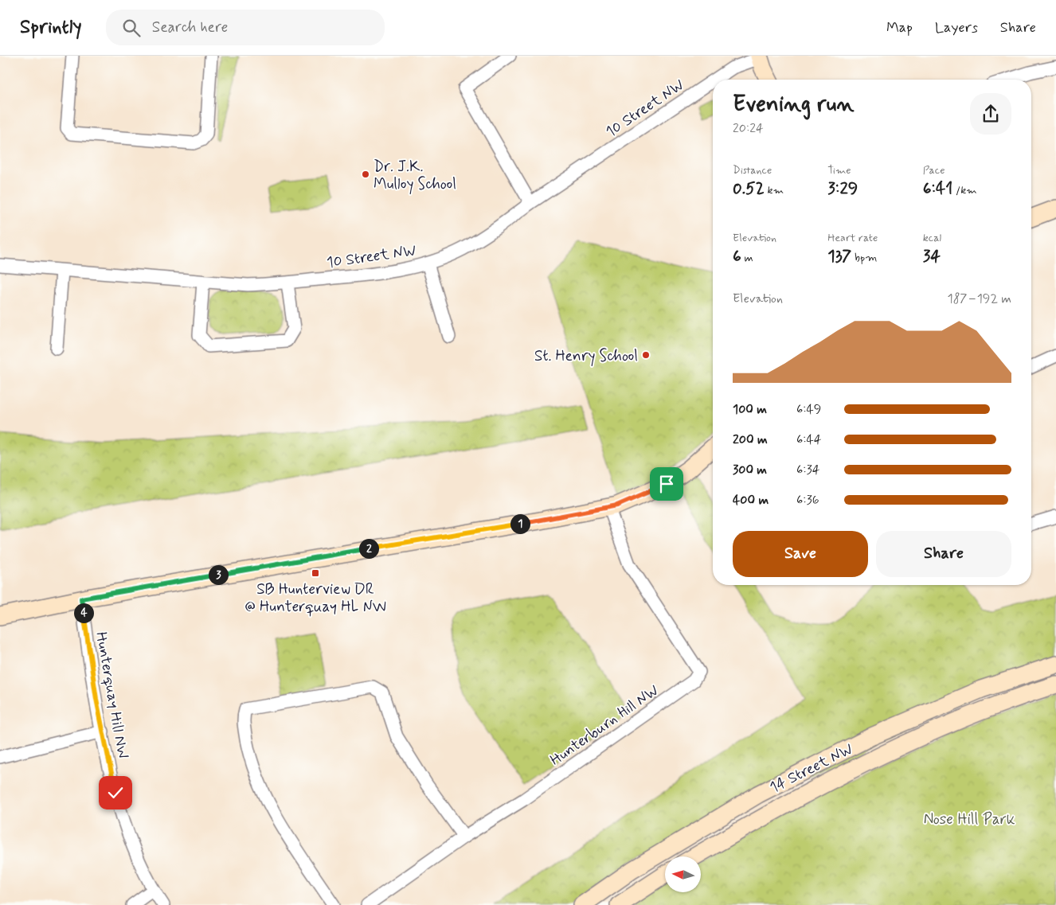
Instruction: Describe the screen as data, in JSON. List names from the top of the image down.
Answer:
{
  "streets": {
    "main road": ["14 Street NW"],
    "street": ["10 Street NW", "Hunterquay Hill NW", "Hunterburn Hill NW"]
  },
  "parks": ["Nose Hill Park"],
  "places": {
    "other": ["Dr. J.K. Mulloy School", "St. Henry School"],
    "transit": ["SB Hunterview DR @ Hunterquay HL NW"]
  },
  "north": "left",
  "page": {
    "header": "Sprintly",
    "search": "Search here",
    "nav": ["Map", "Layers", "Share"],
    "heading": ["Evening run", "20:24"],
    "stats": [
      ["Distance", "0.52 km"],
      ["Time", "3:29"],
      ["Pace", "6:41 /km"],
      ["Elevation", "6 m"],
      ["Heart rate", "137 bpm"],
      ["kcal", "34"]
    ],
    "chart": ["Elevation", "187–192 m"],
    "list": [
      {
        "name": "100 m",
        "note": "6:49"
      },
      {
        "name": "200 m",
        "note": "6:44"
      },
      {
        "name": "300 m",
        "note": "6:34"
      },
      {
        "name": "400 m",
        "note": "6:36"
      }
    ],
    "pins": [
      "1",
      "2",
      "3",
      "4"
    ],
    "buttons": ["Save", "Share"]
  }
}
